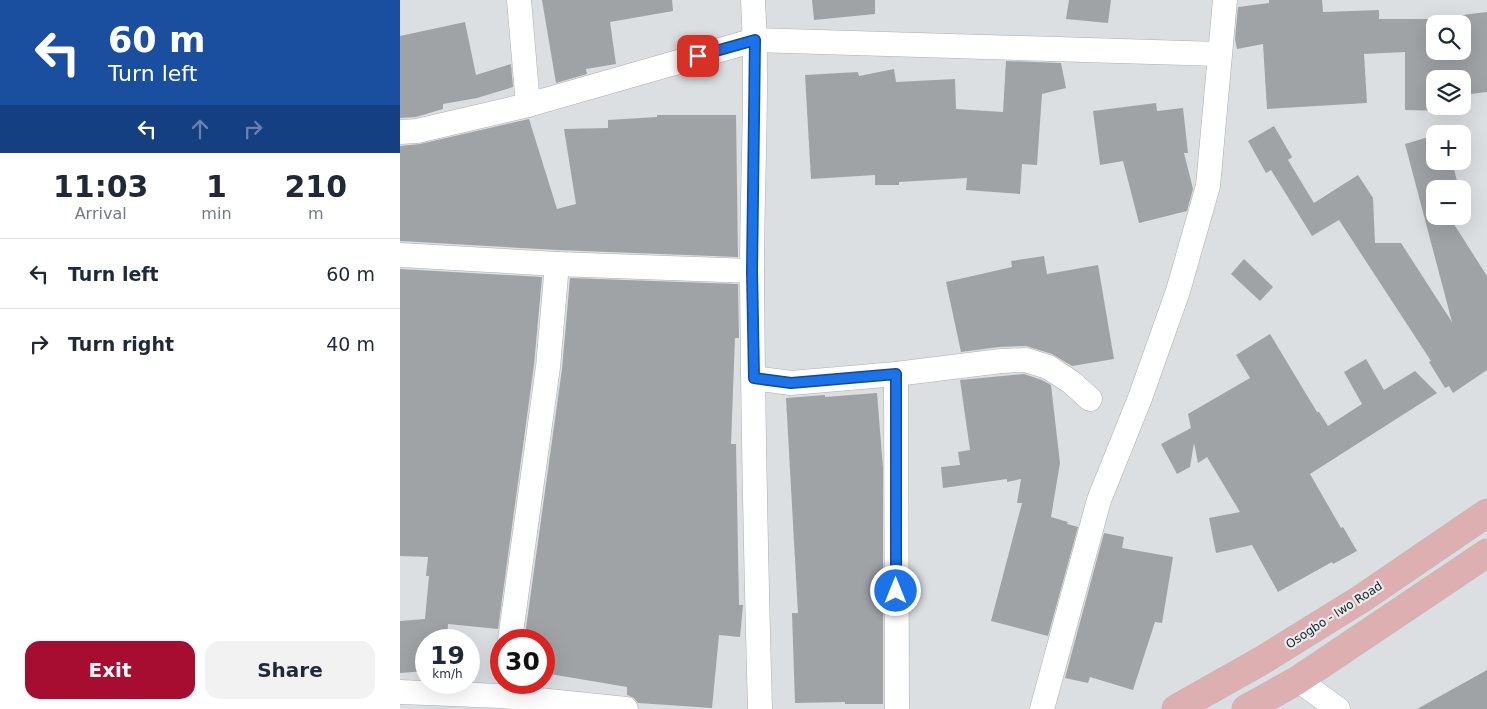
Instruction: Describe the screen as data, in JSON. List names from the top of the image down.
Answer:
{
  "streets": {
    "main road": ["Osogbo - Iwo Road"]
  },
  "page": {
    "turn": ["60 m", "Turn left"],
    "map_buttons": ["+", "−"],
    "eta": [
      "11:03",
      "Arrival",
      "1",
      "min",
      "210",
      "m"
    ],
    "list": [
      {
        "name": "Turn left",
        "value": "60 m"
      },
      {
        "name": "Turn right",
        "value": "40 m"
      }
    ],
    "speed": "19 km/h",
    "limit": "30",
    "buttons": ["Exit", "Share"]
  }
}
